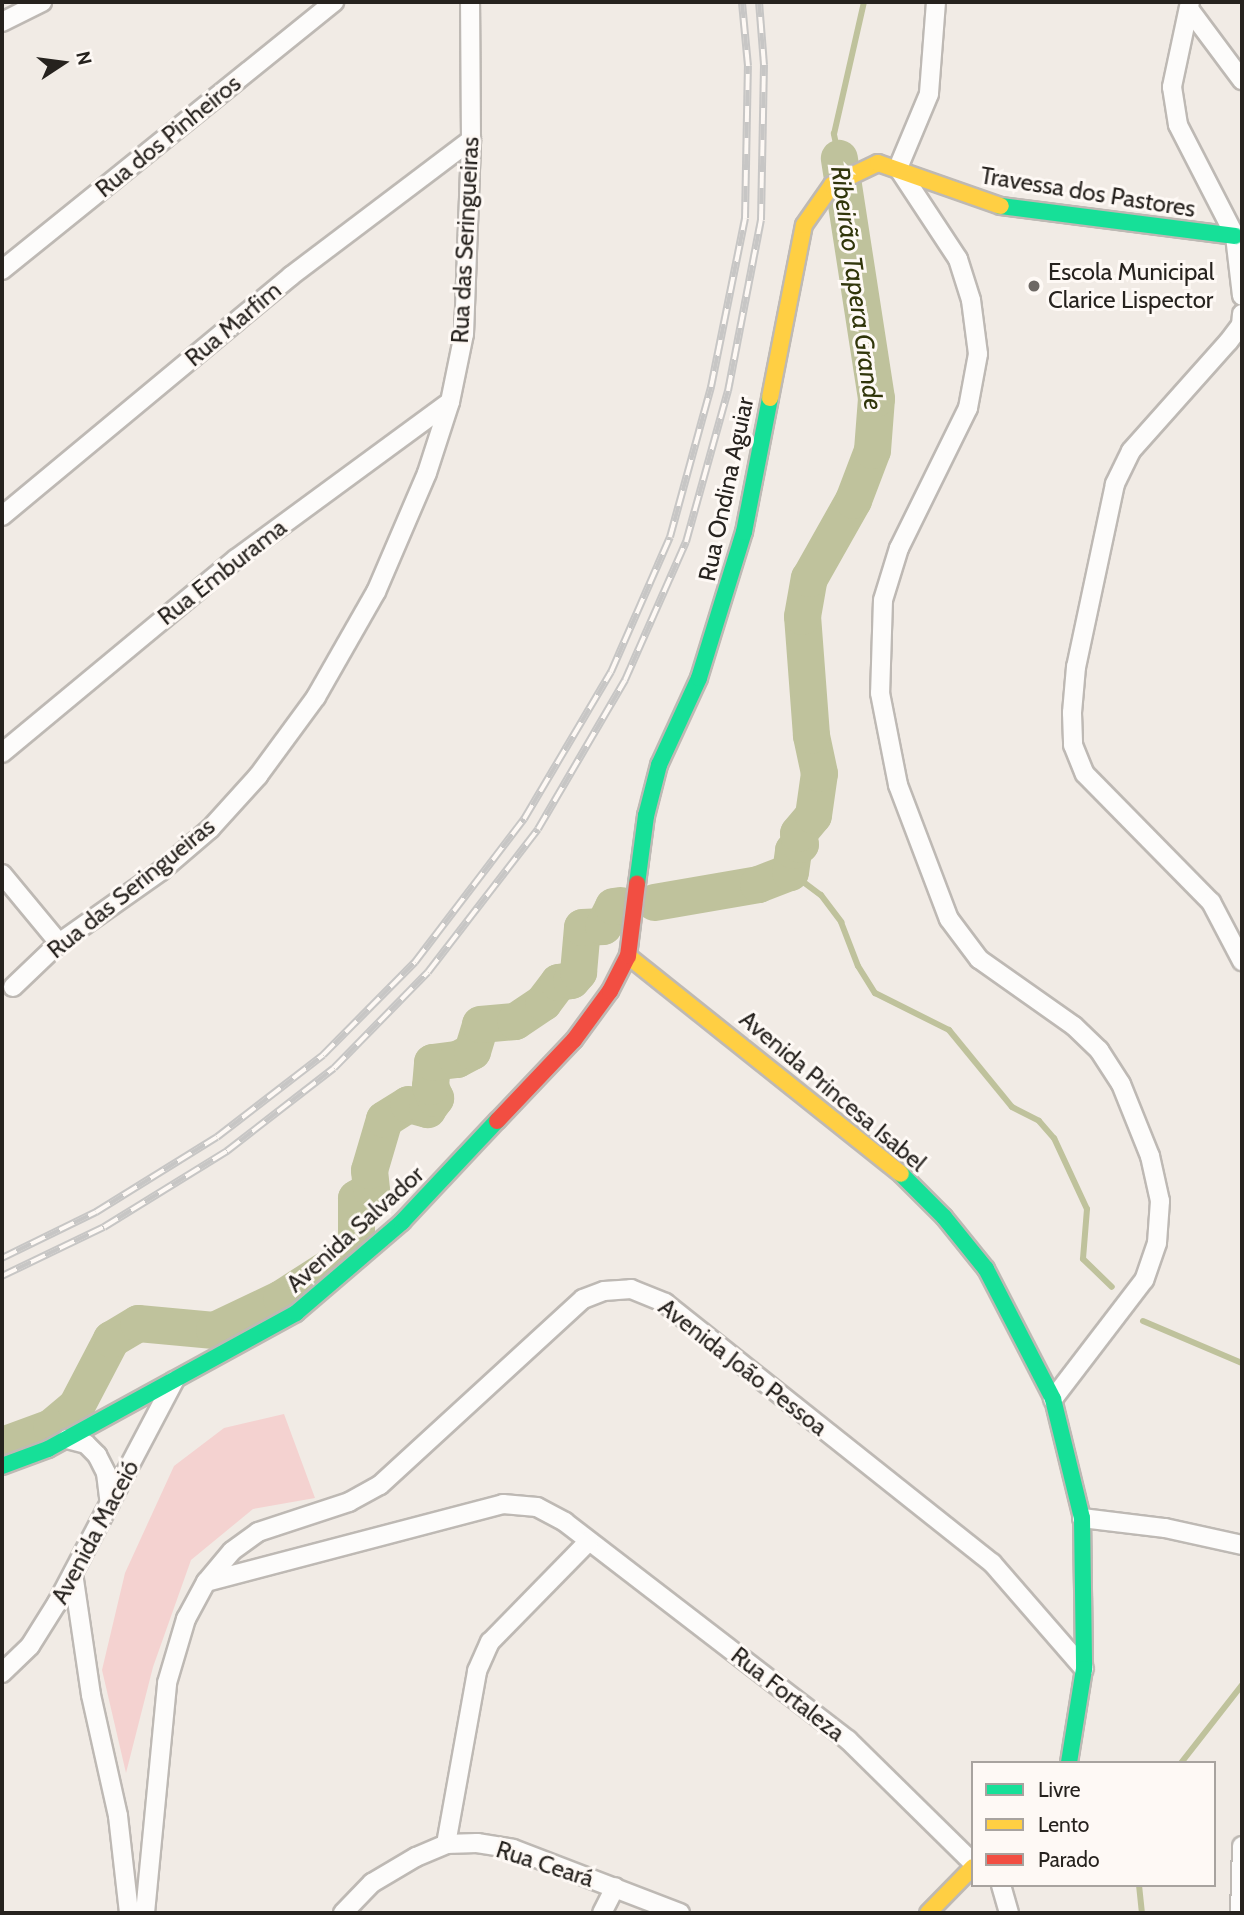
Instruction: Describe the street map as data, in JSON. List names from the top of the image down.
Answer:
{
  "streets": {
    "street": [
      "Rua dos Pinheiros",
      "Travessa dos Pastores",
      "Rua das Seringueiras",
      "Rua Marfim",
      "Rua Ondina Aguiar",
      "Rua Emburama",
      "Avenida Princesa Isabel",
      "Avenida Salvador",
      "Avenida João Pessoa",
      "Avenida Maceió",
      "Rua Fortaleza",
      "Rua Ceará"
    ]
  },
  "crossings": [
    ["Travessa dos Pastores", "Rua Ondina Aguiar"],
    ["Rua das Seringueiras", "Rua Marfim"],
    ["Rua das Seringueiras", "Rua Emburama"],
    ["Rua Ondina Aguiar", "Avenida Princesa Isabel"],
    ["Rua Ondina Aguiar", "Avenida Salvador"],
    ["Avenida Princesa Isabel", "Avenida Salvador"],
    ["Avenida Princesa Isabel", "Avenida João Pessoa"],
    ["Avenida Salvador", "Avenida Maceió"],
    ["Avenida João Pessoa", "Rua Fortaleza"]
  ],
  "water": ["Ribeirão Tapera Grande"],
  "places": ["Escola Municipal Clarice Lispector"],
  "legend": ["Livre", "Lento", "Parado"],
  "north": "right"
}
